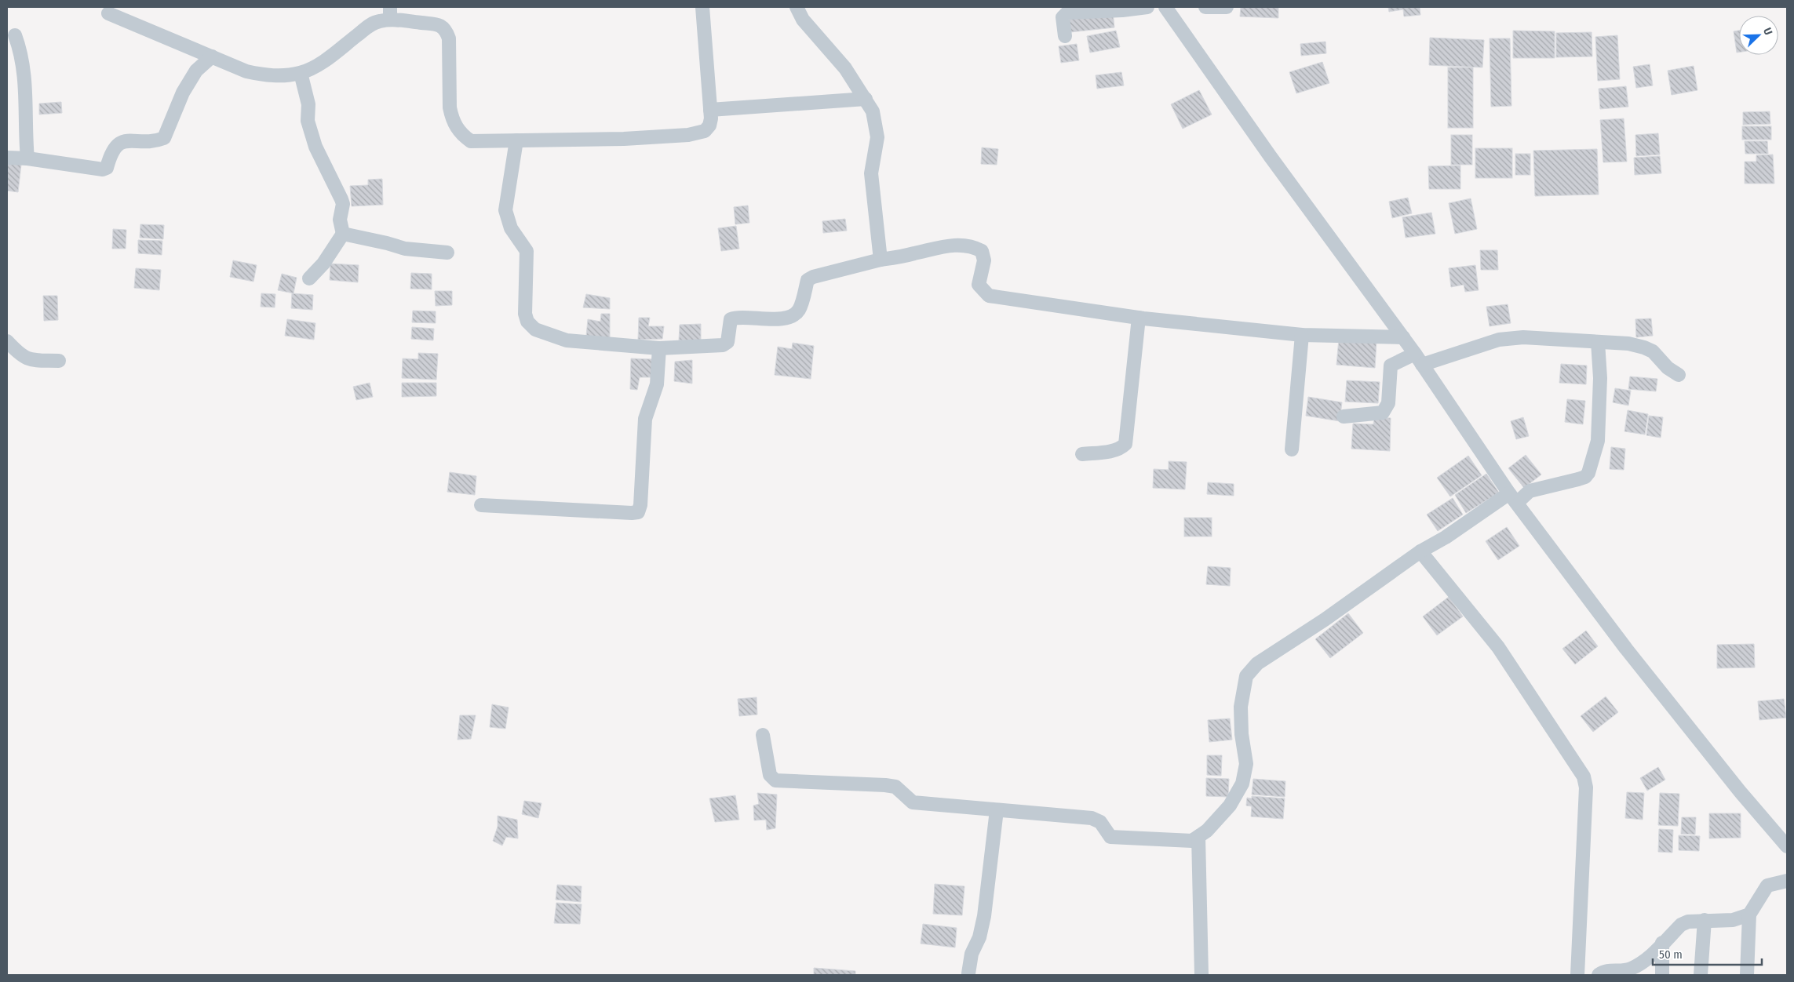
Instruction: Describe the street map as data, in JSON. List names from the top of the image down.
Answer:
{
  "scale_bar": "50 m",
  "north": "top right"
}
